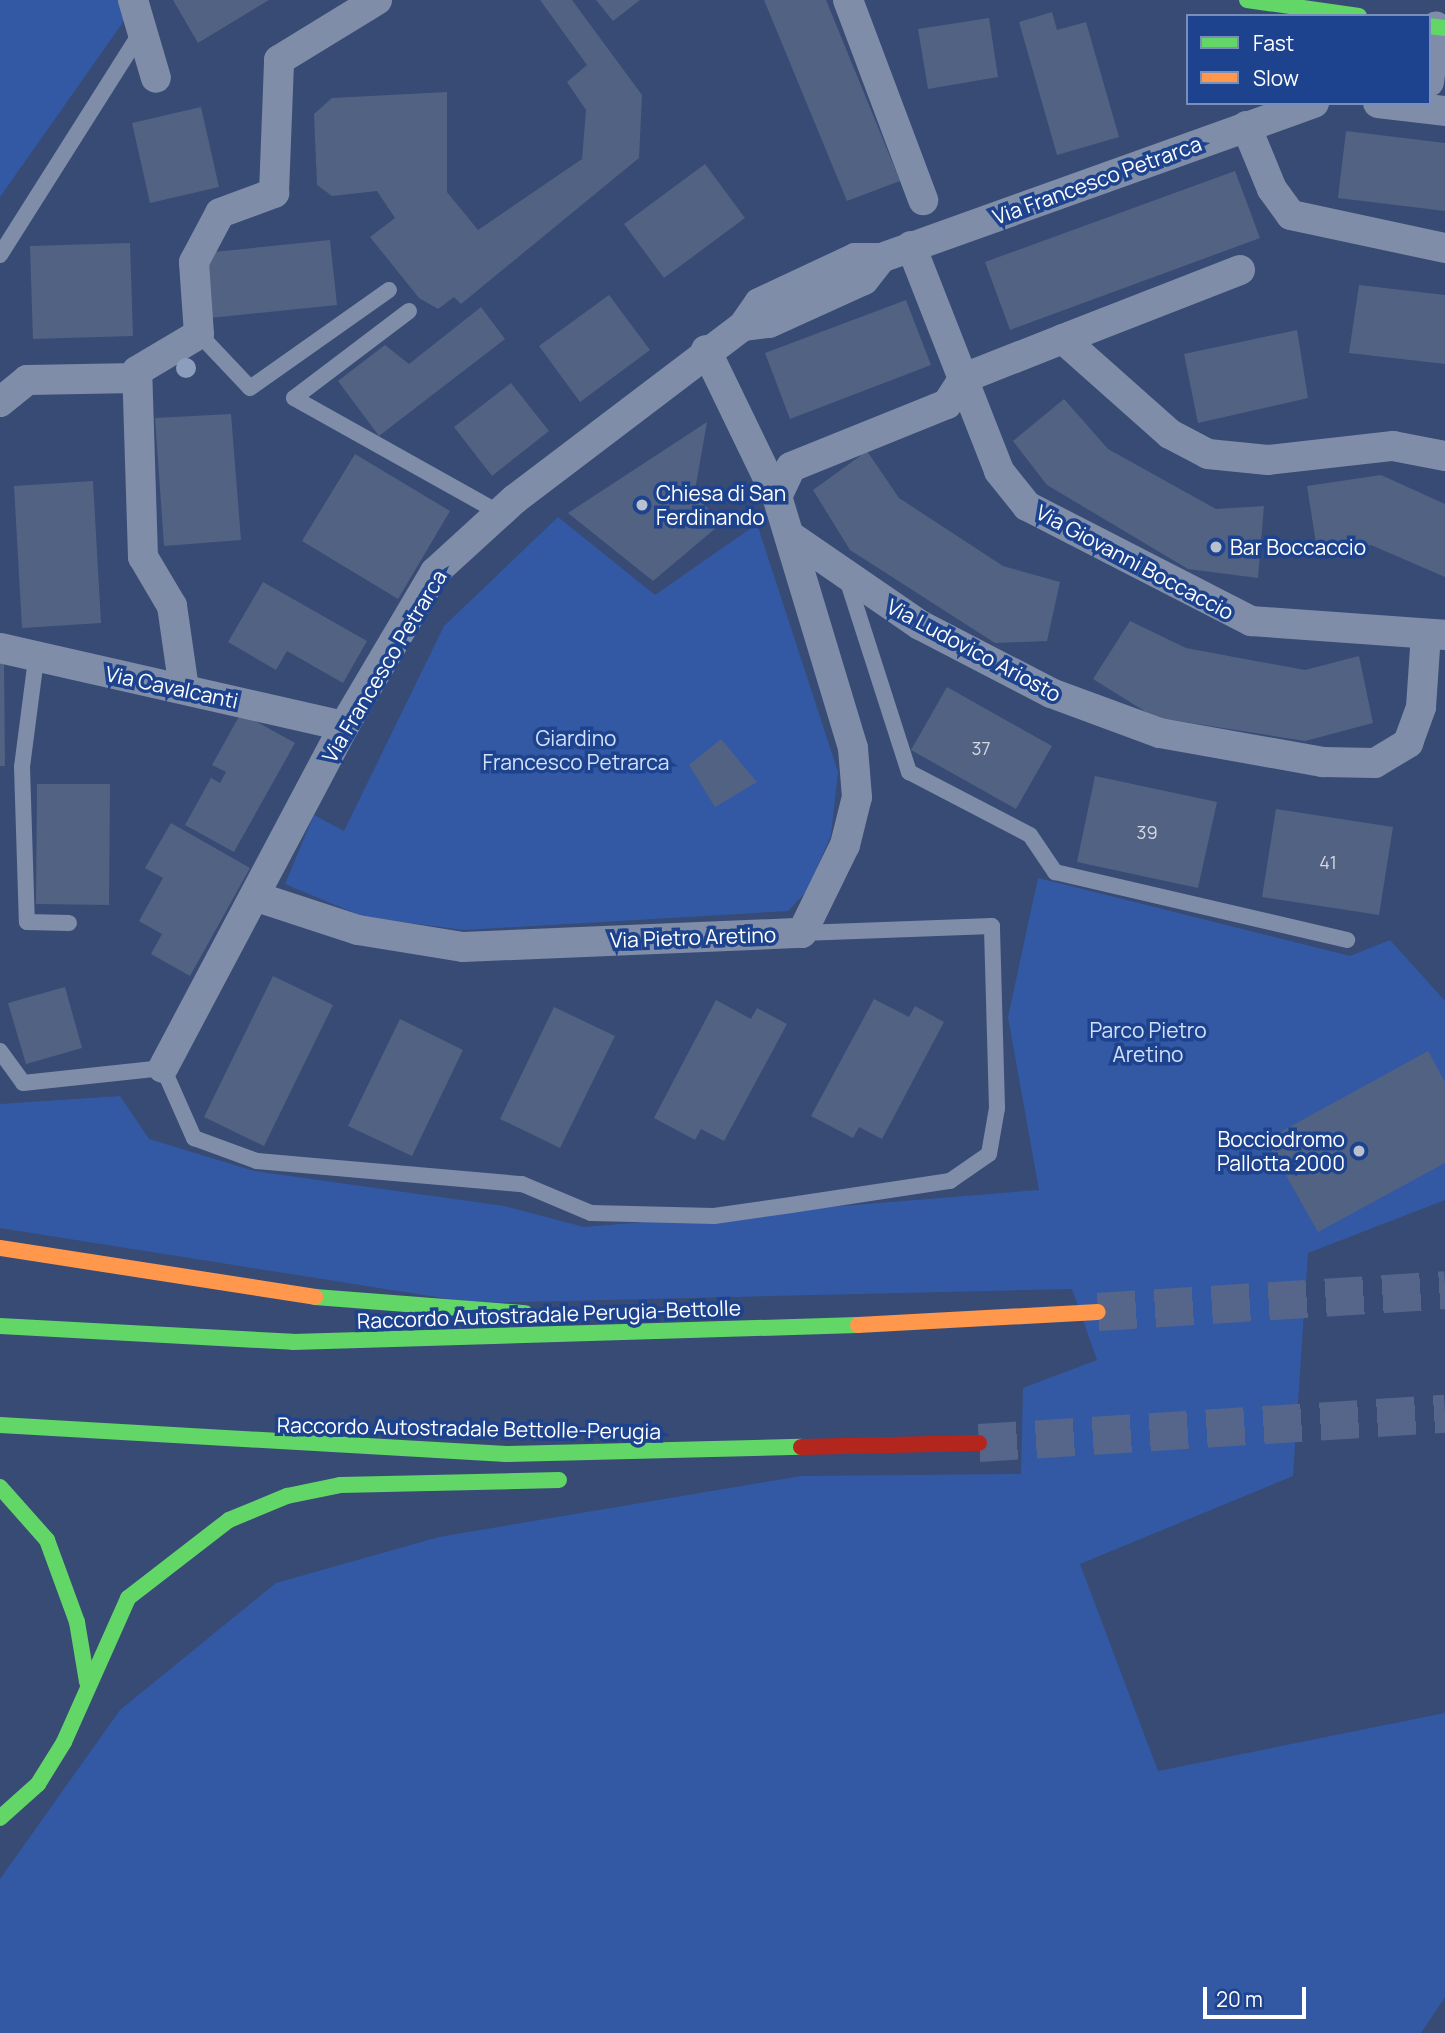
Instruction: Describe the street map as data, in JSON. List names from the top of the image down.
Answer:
{
  "streets": {
    "main road": ["Raccordo Autostradale Perugia-Bettolle", "Raccordo Autostradale Bettolle-Perugia"],
    "street": [
      "Via Francesco Petrarca",
      "Via Giovanni Boccaccio",
      "Via Ludovico Ariosto",
      "Via Cavalcanti",
      "Via Pietro Aretino"
    ]
  },
  "crossings": [
    ["Via Francesco Petrarca", "Via Giovanni Boccaccio"],
    ["Via Francesco Petrarca", "Via Cavalcanti"],
    ["Via Francesco Petrarca", "Via Pietro Aretino"],
    ["Via Giovanni Boccaccio", "Via Ludovico Ariosto"],
    ["Via Ludovico Ariosto", "Via Pietro Aretino"]
  ],
  "parks": ["Giardino Francesco Petrarca", "Parco Pietro Aretino"],
  "places": ["Chiesa di San Ferdinando", "Bar Boccaccio", "Bocciodromo Pallotta 2000"],
  "house_numbers": ["37", "39", "41"],
  "legend": ["Fast", "Slow"],
  "scale_bar": "20 m"
}
